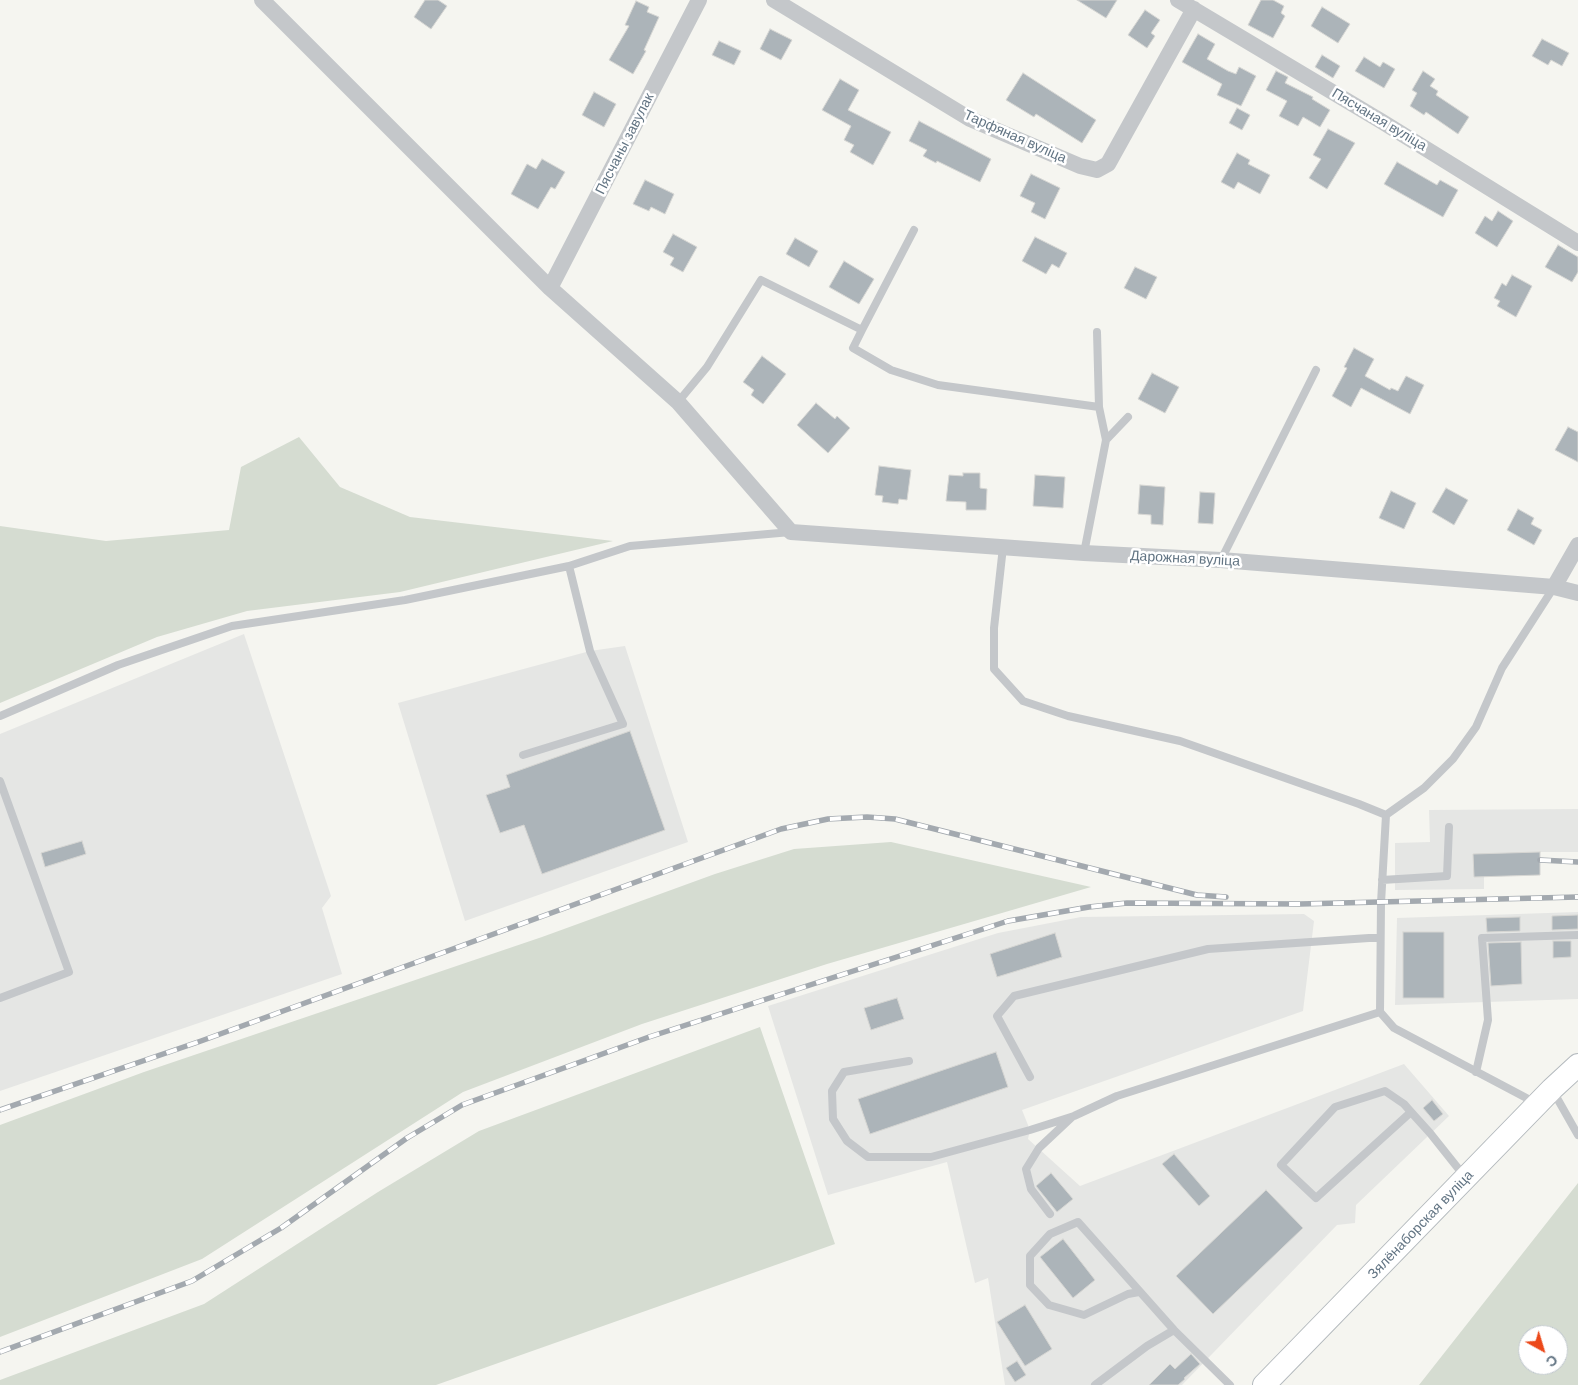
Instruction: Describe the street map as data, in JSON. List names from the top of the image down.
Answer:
{
  "streets": {
    "main road": ["Зялёнаборская вуліца"],
    "street": [
      "Пясчаная вуліца",
      "Тарфяная вуліца",
      "Пясчаны завулак",
      "Дарожная вуліца"
    ]
  },
  "crossings": [
    ["Пясчаная вуліца", "Тарфяная вуліца"]
  ],
  "north": "bottom right"
}
